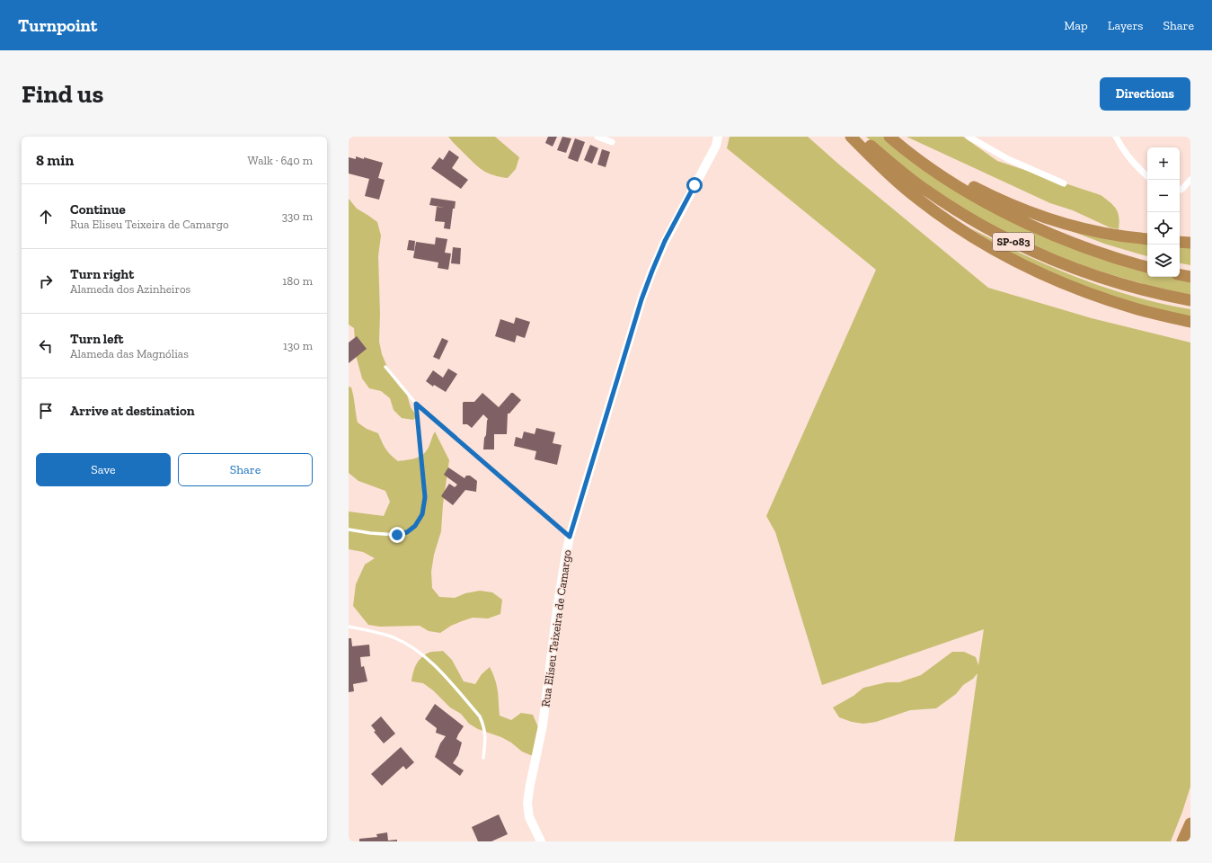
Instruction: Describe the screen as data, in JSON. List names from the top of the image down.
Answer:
{
  "streets": {
    "highway": ["SP-083"],
    "street": ["Rua Eliseu Teixeira de Camargo"]
  },
  "page": {
    "header": "Turnpoint",
    "nav": ["Map", "Layers", "Share"],
    "buttons": [
      "Directions",
      ["Save", "Share"]
    ],
    "title": "Find us",
    "heading": ["8 min", "Walk · 640 m"],
    "map_buttons": ["+", "−"],
    "list": [
      ["Continue", "Rua Eliseu Teixeira de Camargo", "330 m"],
      ["Turn right", "Alameda dos Azinheiros", "180 m"],
      ["Turn left", "Alameda das Magnólias", "130 m"],
      "Arrive at destination"
    ]
  }
}
